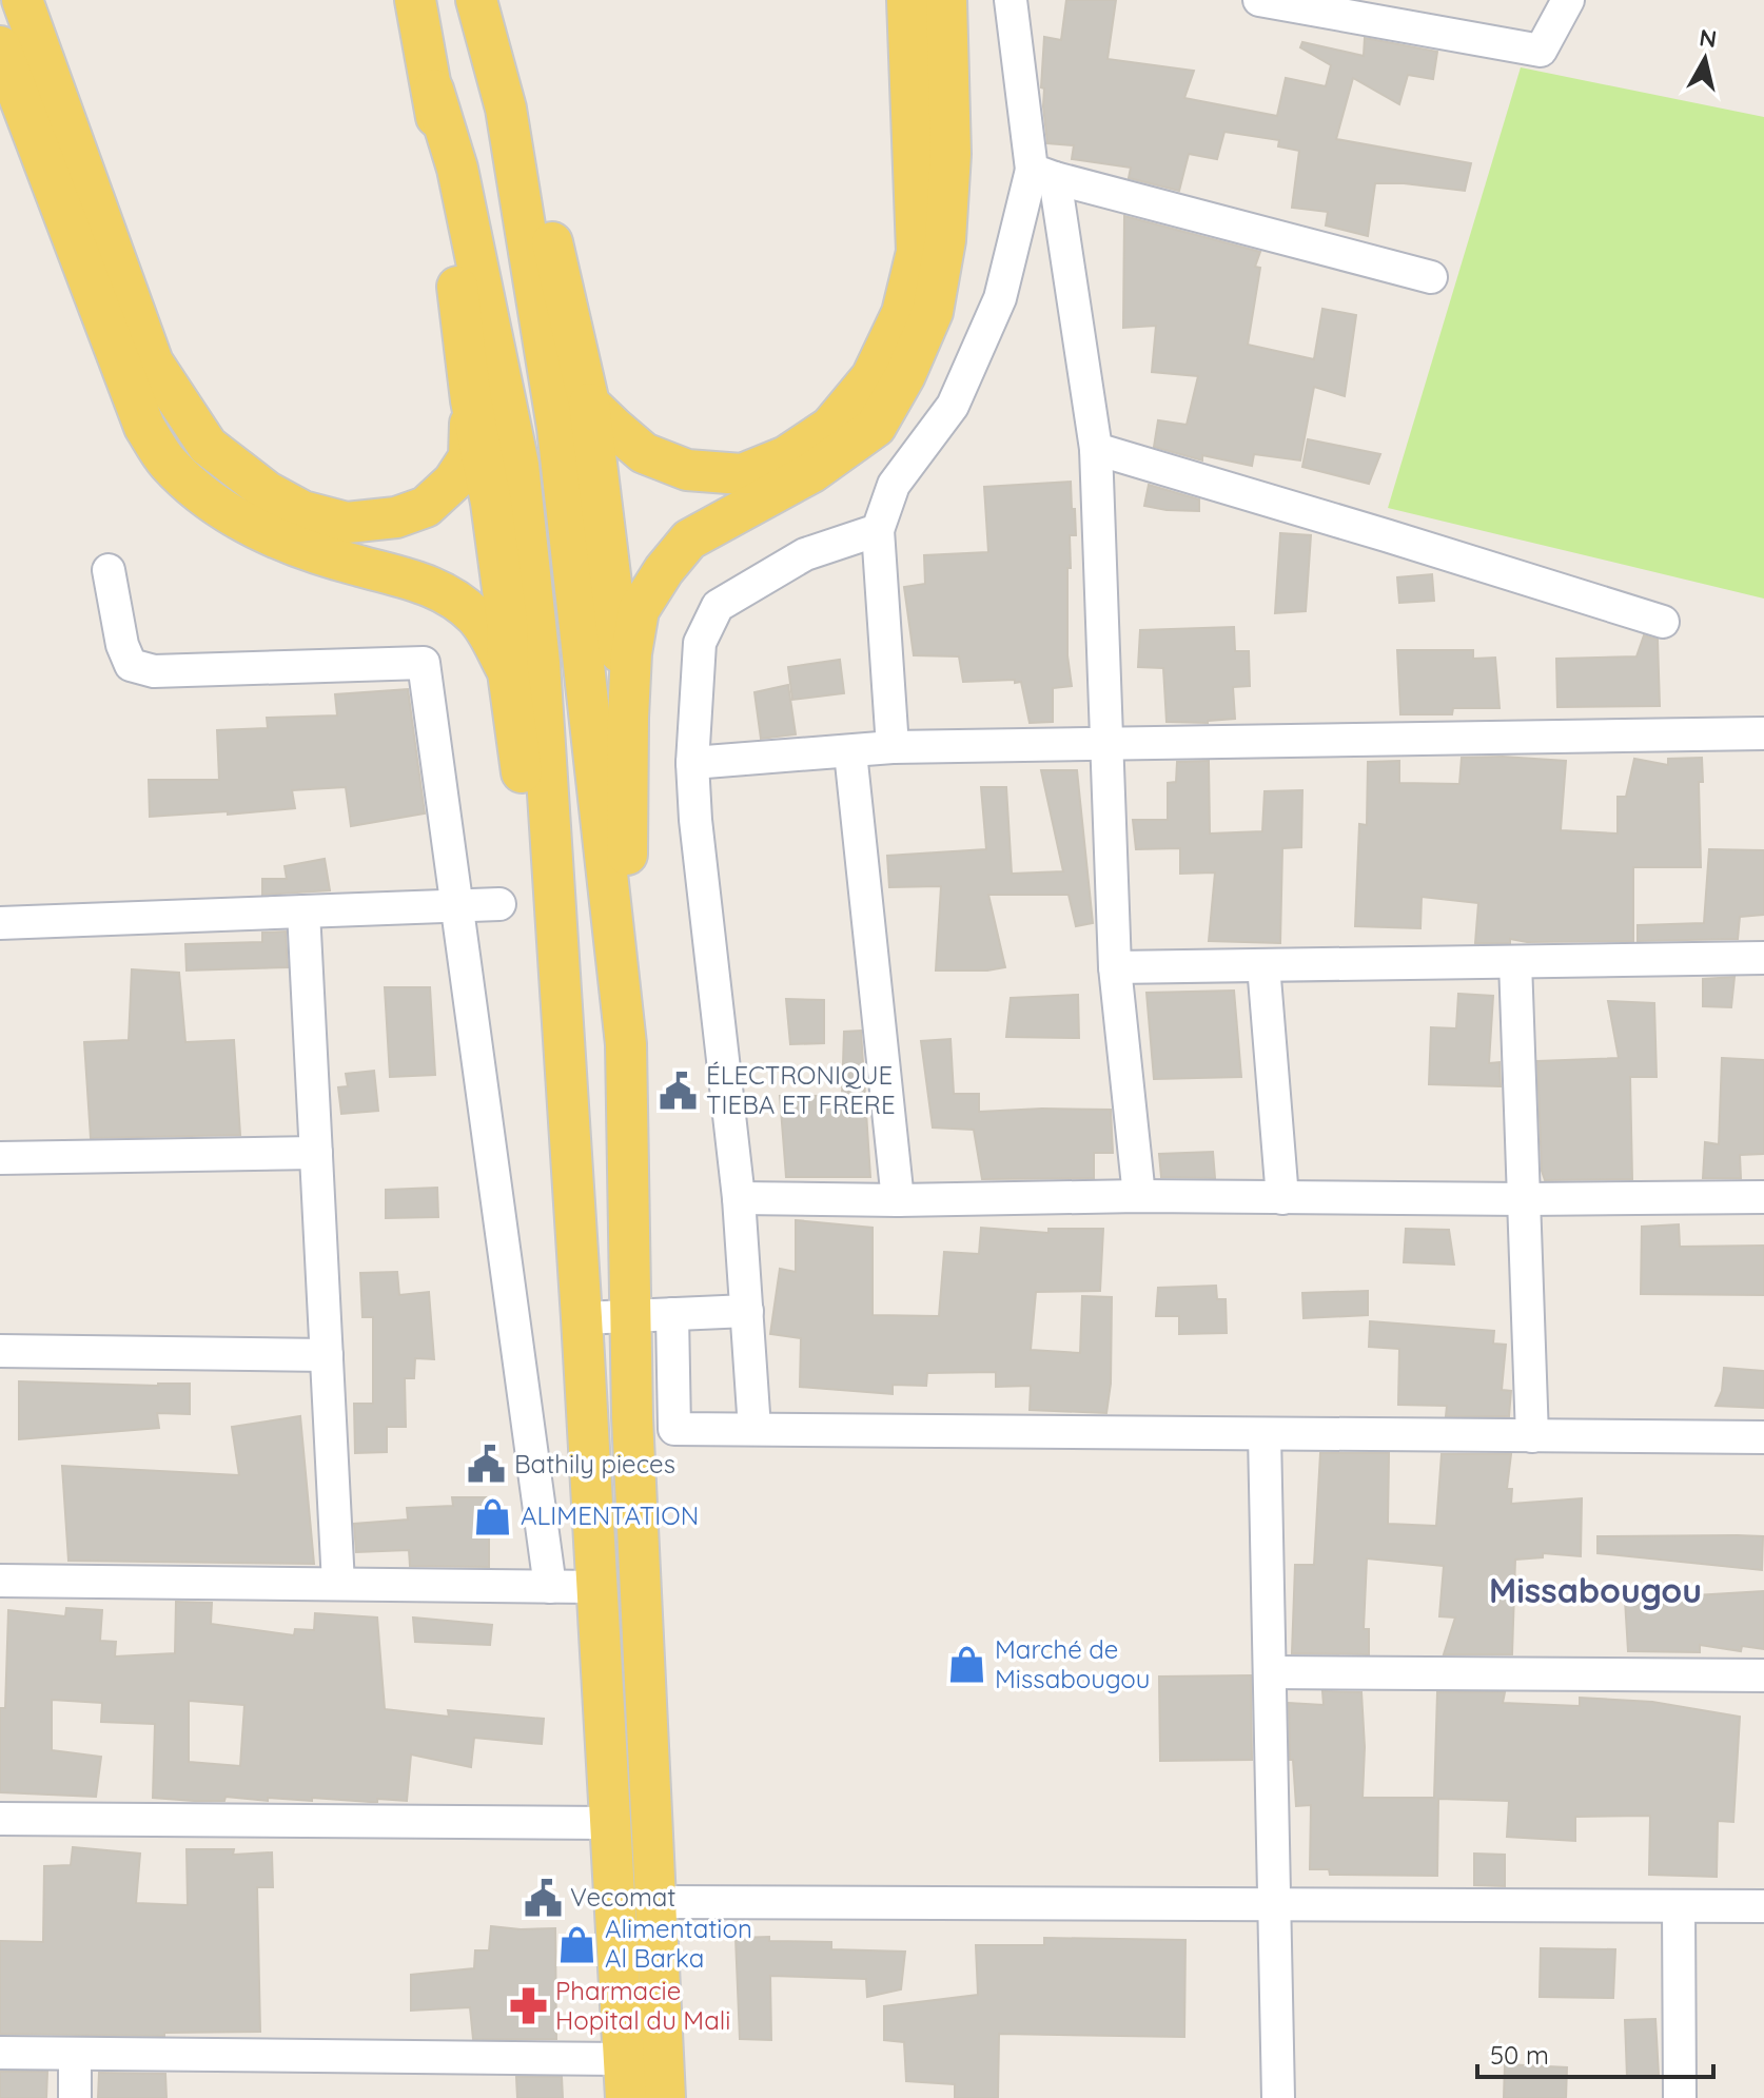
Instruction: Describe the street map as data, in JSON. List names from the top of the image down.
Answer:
{
  "districts": ["Missabougou"],
  "places": {
    "public building": ["ÉLECTRONIQUE TIEBA ET FRERE", "Bathily pieces", "Vecomat"],
    "shop": ["ALIMENTATION", "Marché de Missabougou", "Alimentation Al Barka"],
    "pharmacy": ["Pharmacie Hopital du Mali"]
  },
  "scale_bar": "50 m",
  "north": "top"
}
